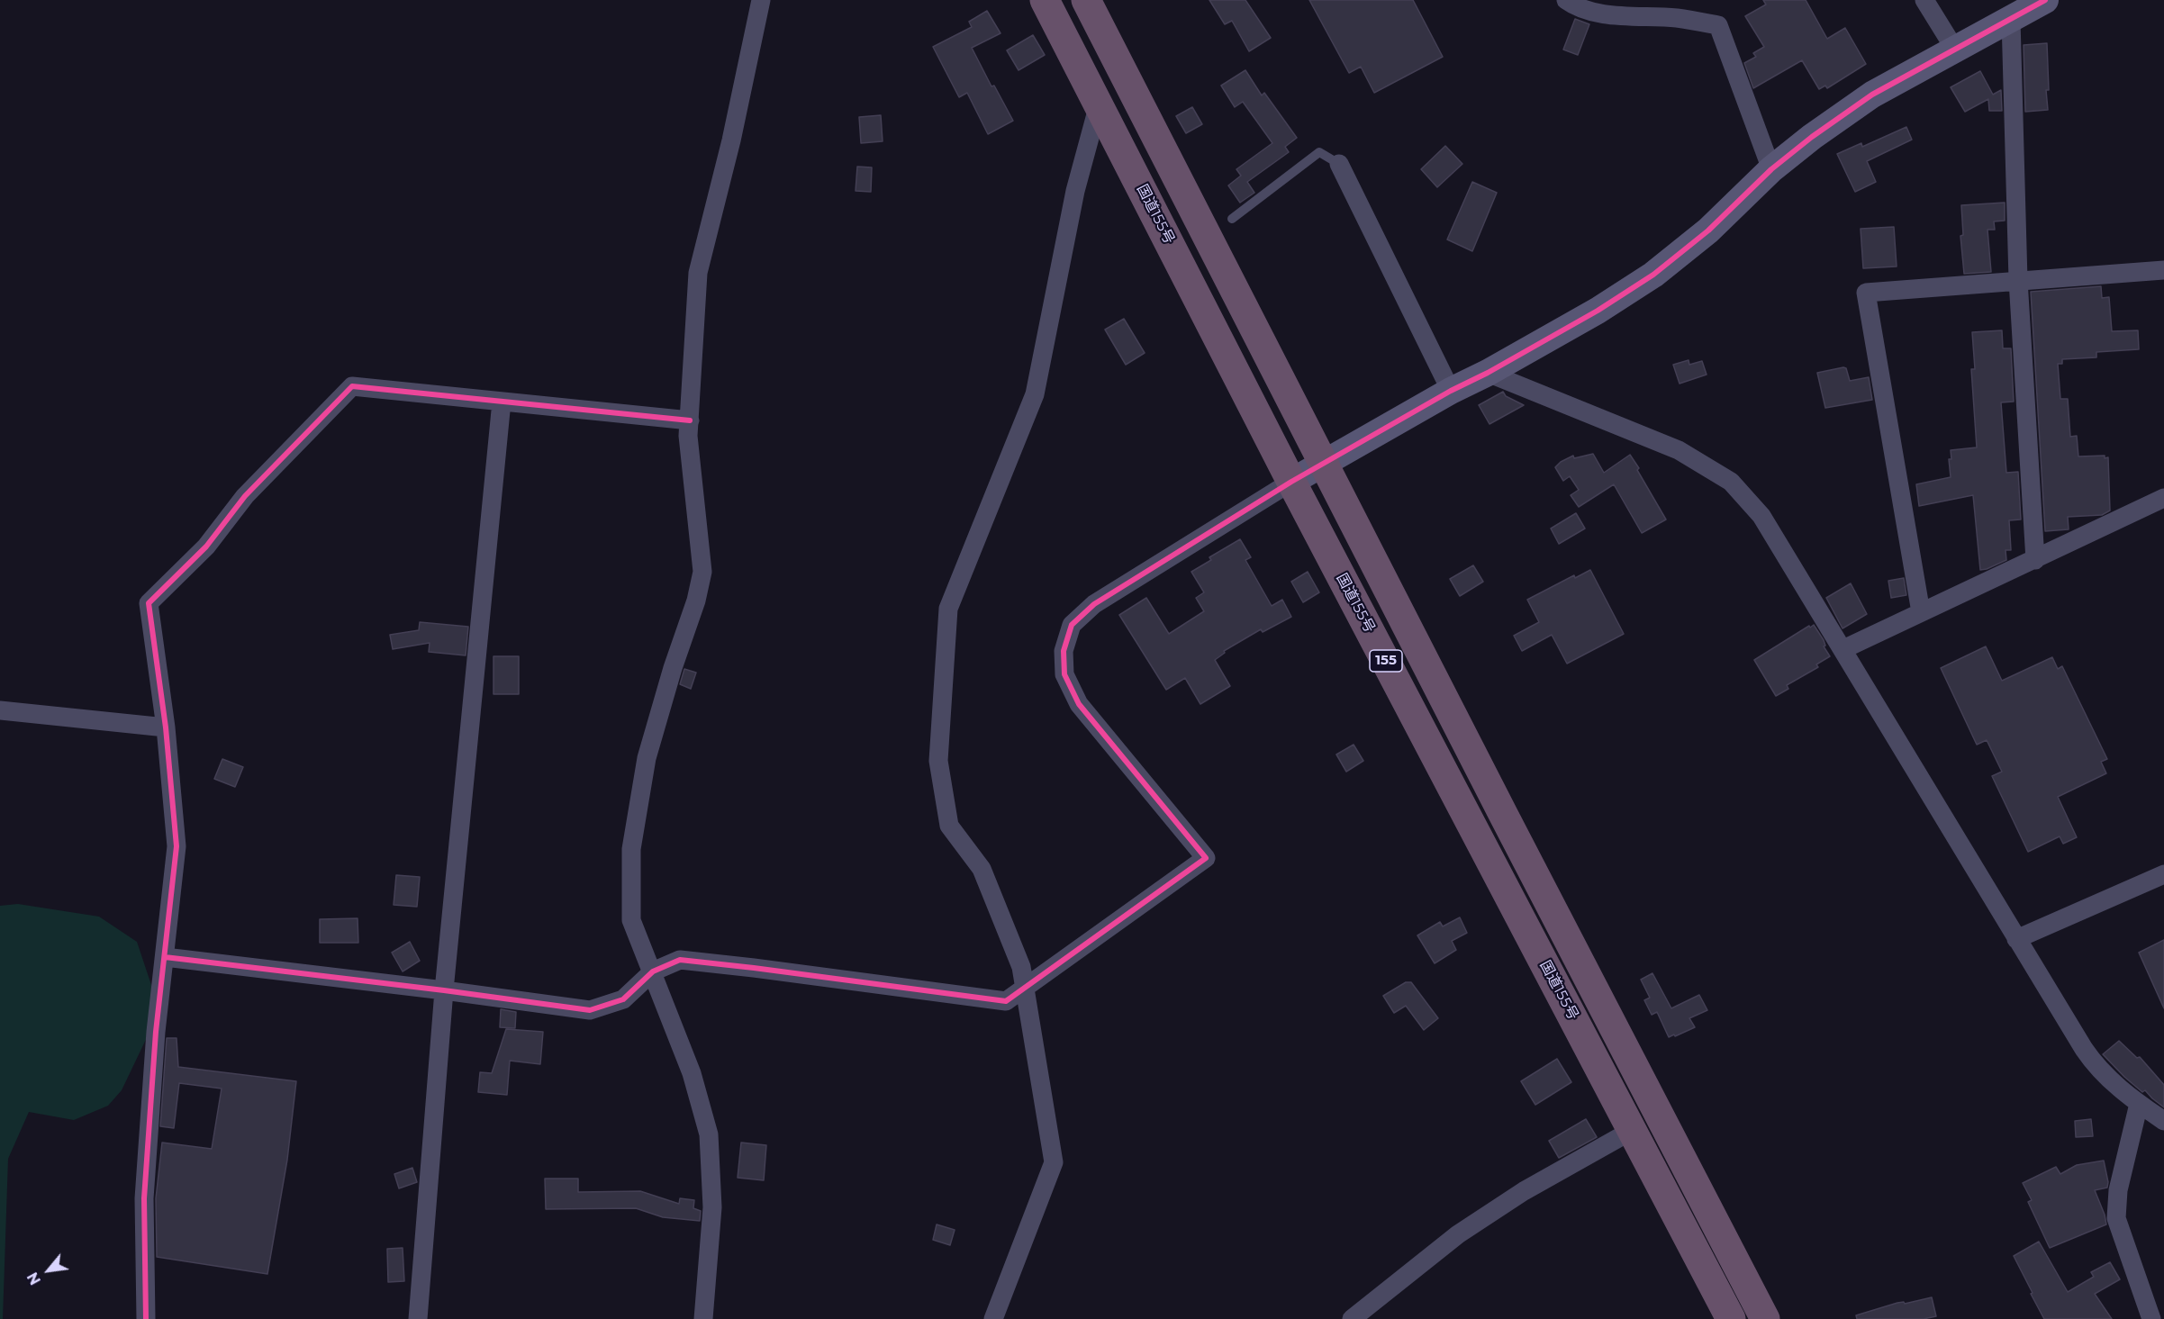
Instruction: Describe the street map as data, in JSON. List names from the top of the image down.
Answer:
{
  "streets": {
    "highway": ["国道155号", "155"]
  },
  "north": "bottom left"
}
